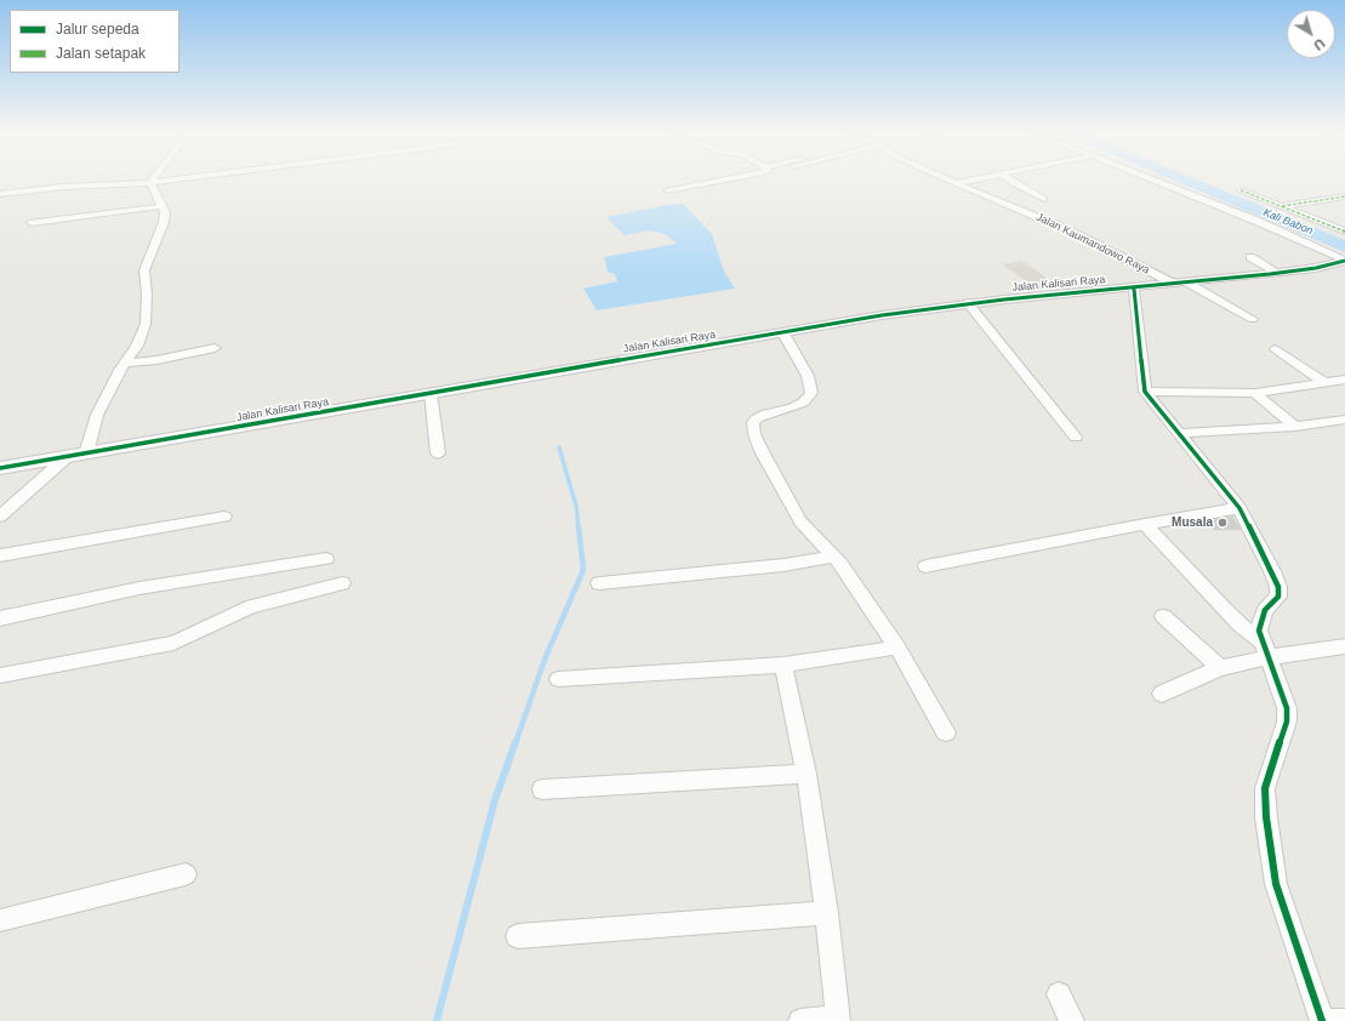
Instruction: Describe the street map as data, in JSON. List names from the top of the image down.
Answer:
{
  "streets": {
    "street": ["Jalan Kaumandowo Raya", "Jalan Kalisari Raya"]
  },
  "crossings": [
    ["Jalan Kaumandowo Raya", "Jalan Kalisari Raya"]
  ],
  "water": ["Kali Babon"],
  "places": ["Musala"],
  "legend": ["Jalur sepeda", "Jalan setapak"],
  "north": "bottom right"
}
